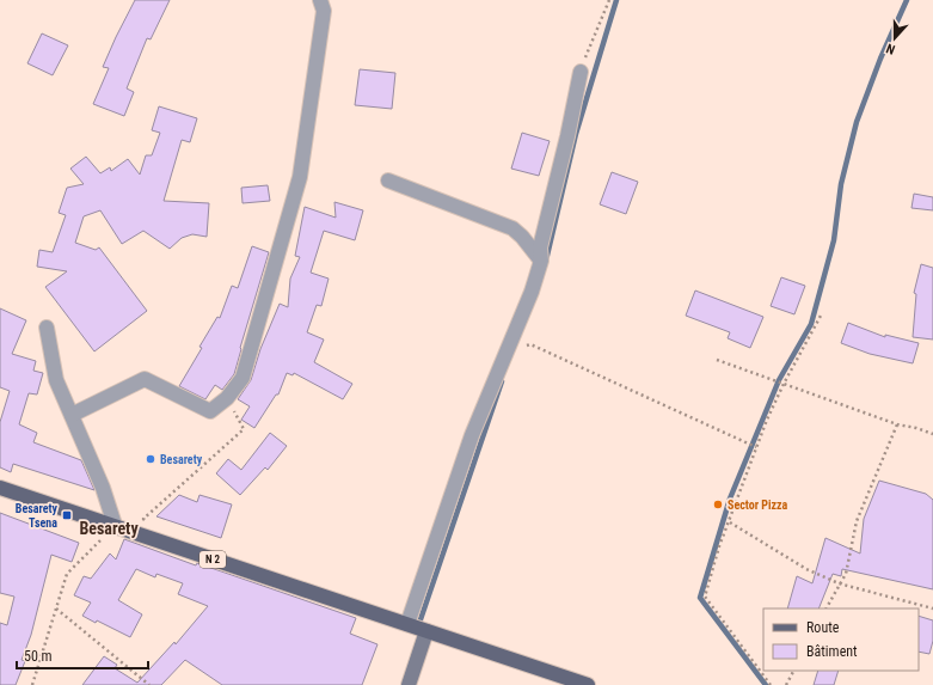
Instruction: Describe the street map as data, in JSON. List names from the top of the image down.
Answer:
{
  "streets": {
    "main road": ["N 2"]
  },
  "districts": ["Besarety"],
  "places": {
    "other": ["Besarety", "Sector Pizza"],
    "transit": ["Besarety Tsena"]
  },
  "legend": ["Route", "Bâtiment"],
  "scale_bar": "50 m",
  "north": "bottom"
}
